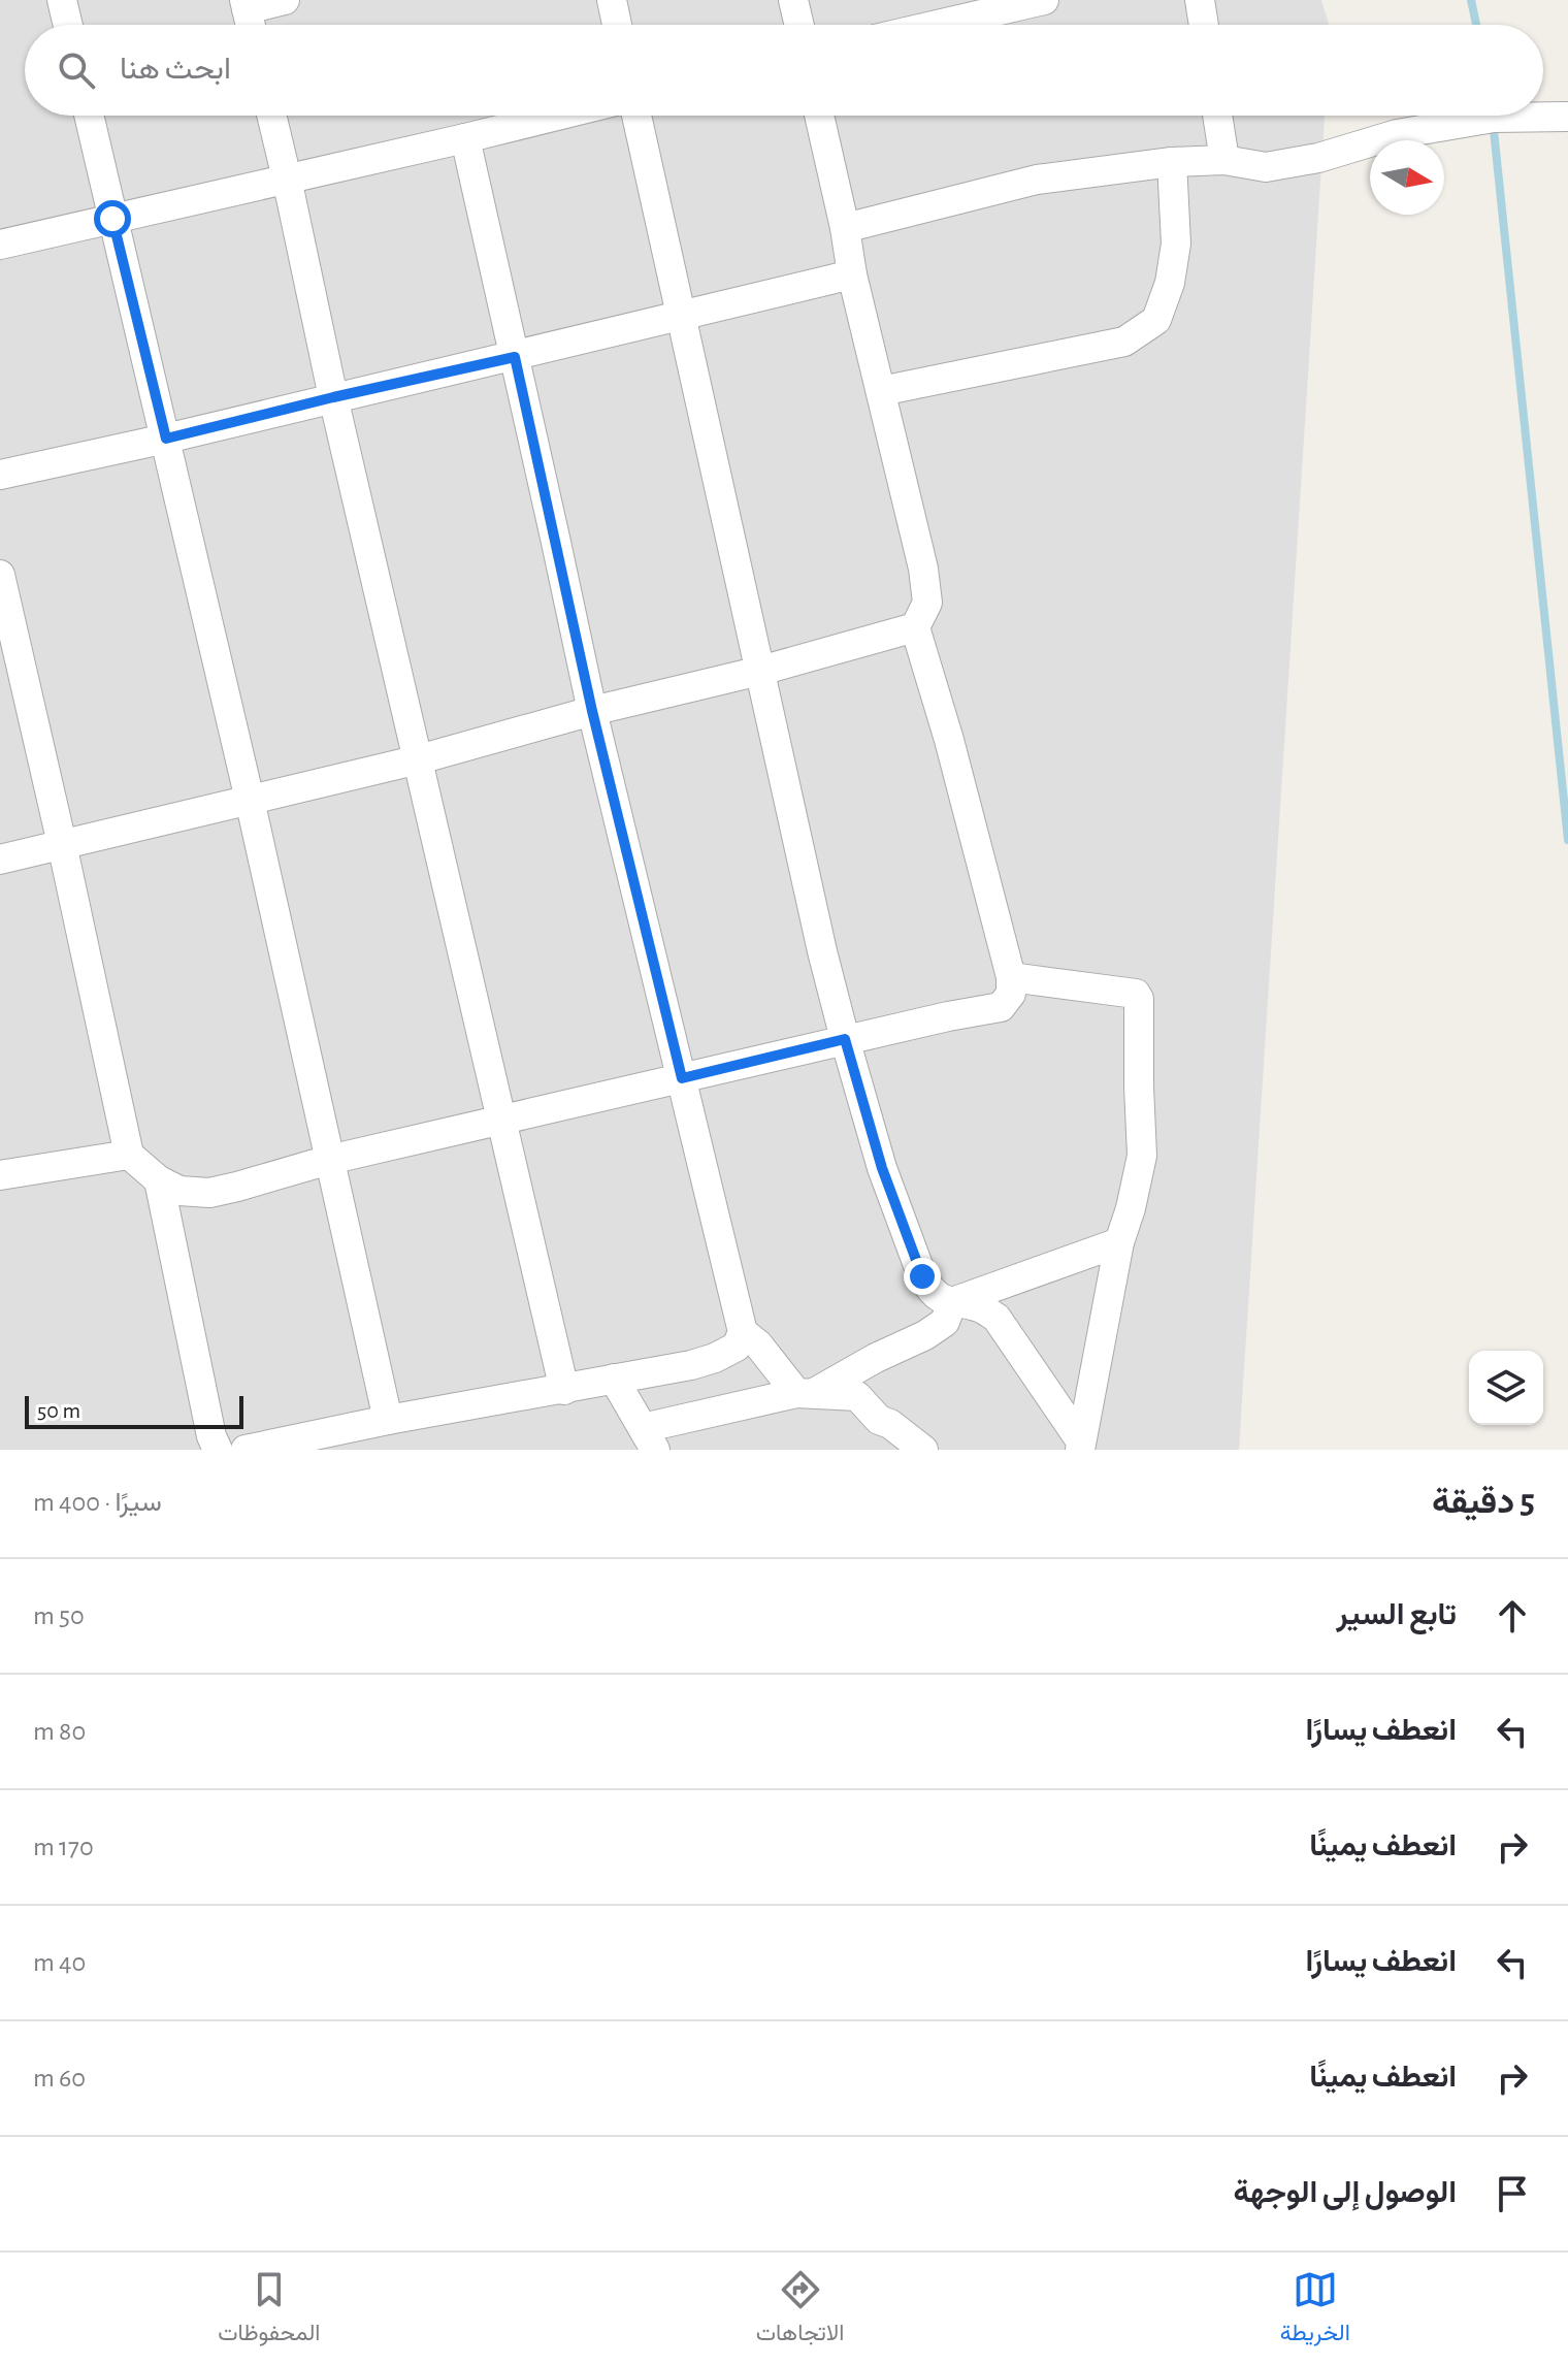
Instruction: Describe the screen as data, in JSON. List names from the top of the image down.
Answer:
{
  "scale_bar": "50 m",
  "north": "right",
  "page": {
    "search": "ابحث هنا",
    "scale": "50 m",
    "heading": ["5 دقيقة", "سيرًا · 400 m"],
    "list": [
      ["تابع السير", "50 m"],
      ["انعطف يسارًا", "80 m"],
      ["انعطف يمينًا", "170 m"],
      ["انعطف يسارًا", "40 m"],
      ["انعطف يمينًا", "60 m"],
      "الوصول إلى الوجهة"
    ],
    "nav": ["الخريطة", "الاتجاهات", "المحفوظات"]
  }
}
